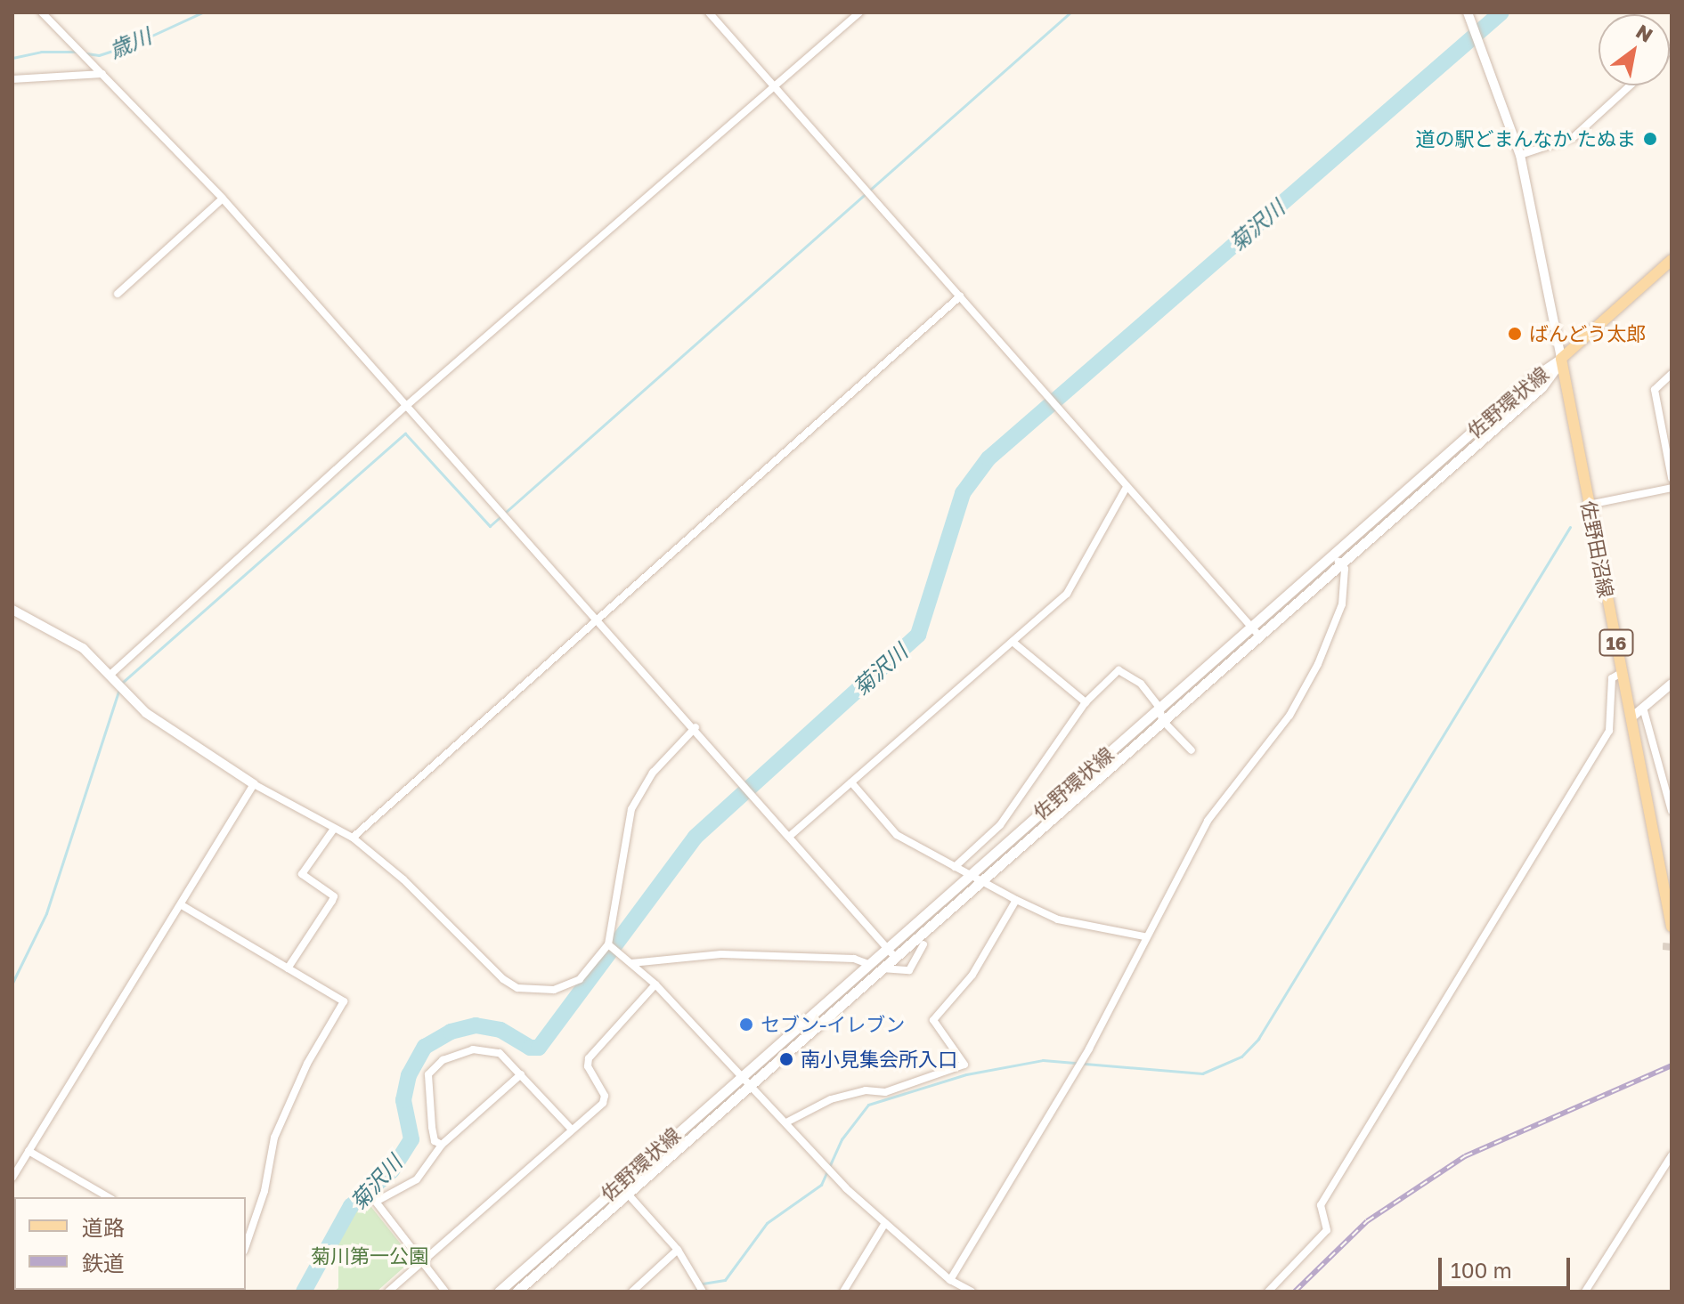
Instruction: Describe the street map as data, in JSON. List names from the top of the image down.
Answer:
{
  "streets": {
    "main road": ["佐野環状線", "佐野田沼線", "16"]
  },
  "crossings": [
    ["佐野環状線", "佐野田沼線"]
  ],
  "water": ["歳川", "菊沢川"],
  "parks": ["菊川第一公園"],
  "places": [
    "道の駅どまんなか たぬま",
    "ばんどう太郎",
    "セブン-イレブン",
    "南小見集会所入口"
  ],
  "legend": ["道路", "鉄道"],
  "scale_bar": "100 m",
  "north": "top right"
}
